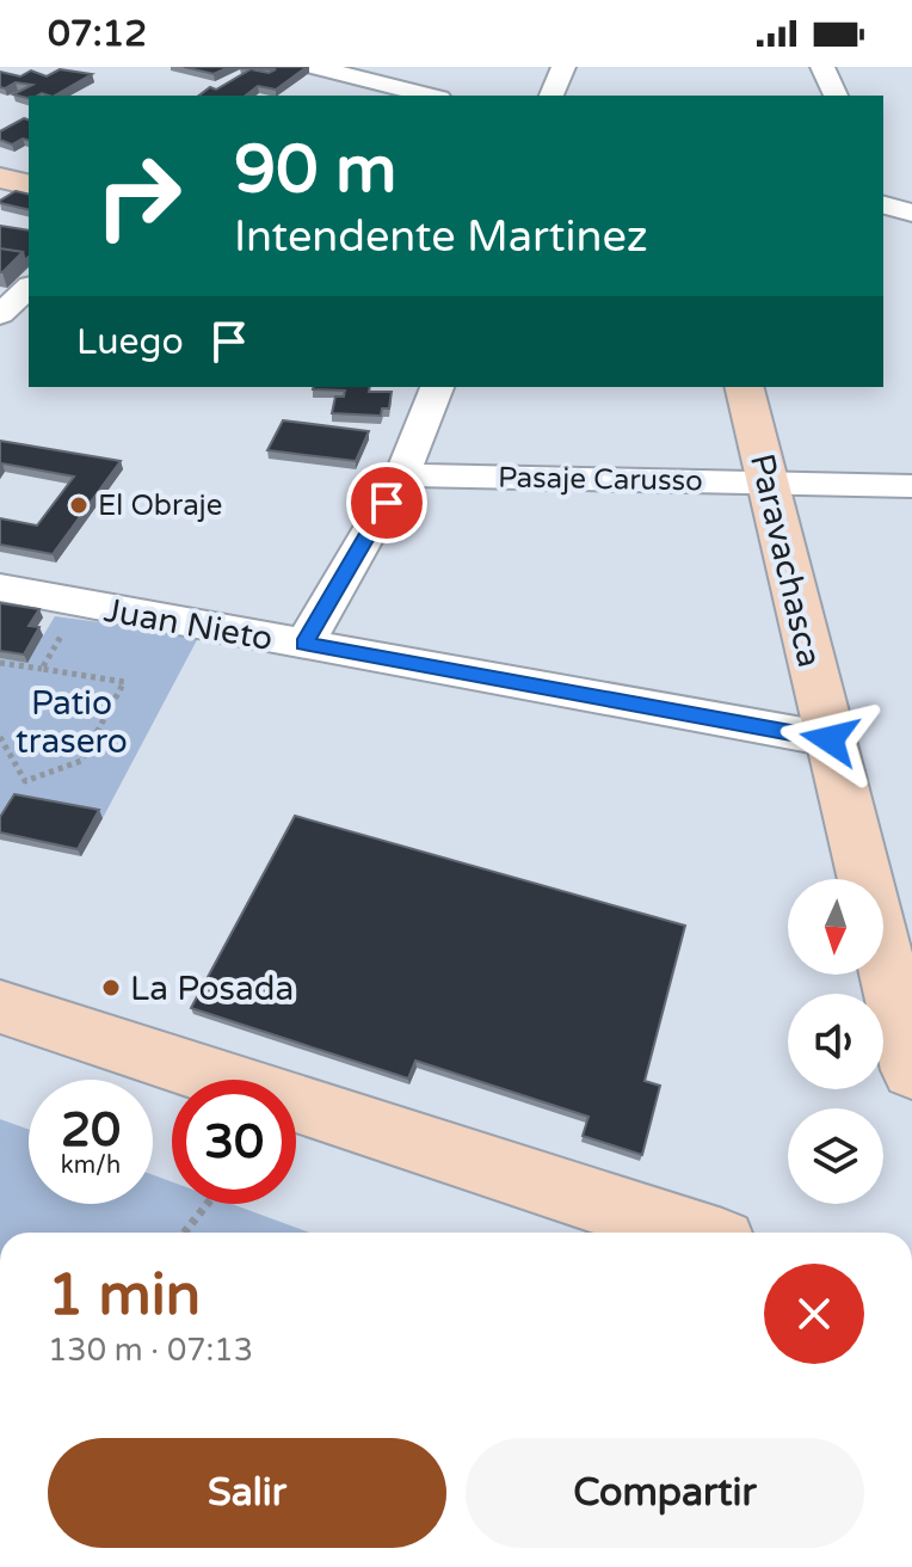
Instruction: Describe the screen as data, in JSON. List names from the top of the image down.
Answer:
{
  "streets": {
    "street": ["Pasaje Carusso", "Paravachasca", "Juan Nieto"]
  },
  "crossings": [
    ["Pasaje Carusso", "Paravachasca"],
    ["Paravachasca", "Juan Nieto"]
  ],
  "parks": ["Patio trasero"],
  "places": ["El Obraje", "La Posada"],
  "north": "bottom",
  "page": {
    "status": "07:12",
    "turn": ["90 m", "Intendente Martinez"],
    "then": "Luego",
    "speed": "20 km/h",
    "limit": "30",
    "heading": ["1 min", "130 m · 07:13"],
    "buttons": ["Salir", "Compartir"]
  }
}
